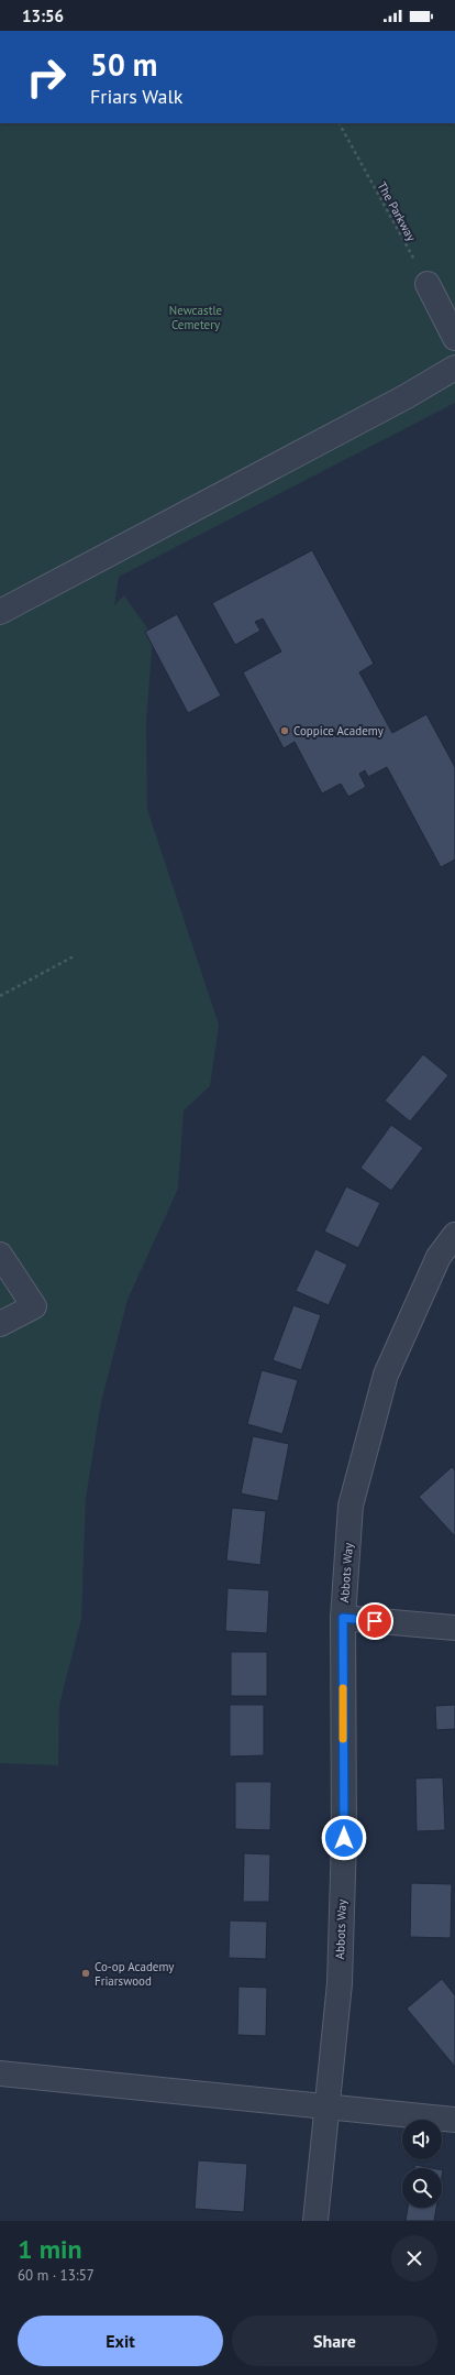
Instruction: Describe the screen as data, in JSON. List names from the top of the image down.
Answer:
{
  "streets": {
    "street": ["Abbots Way"],
    "path": ["The Parkway"]
  },
  "parks": ["Newcastle Cemetery"],
  "places": ["Coppice Academy", "Co-op Academy Friarswood"],
  "page": {
    "status": "13:56",
    "turn": ["50 m", "Friars Walk"],
    "heading": ["1 min", "60 m · 13:57"],
    "buttons": ["Exit", "Share"]
  }
}
